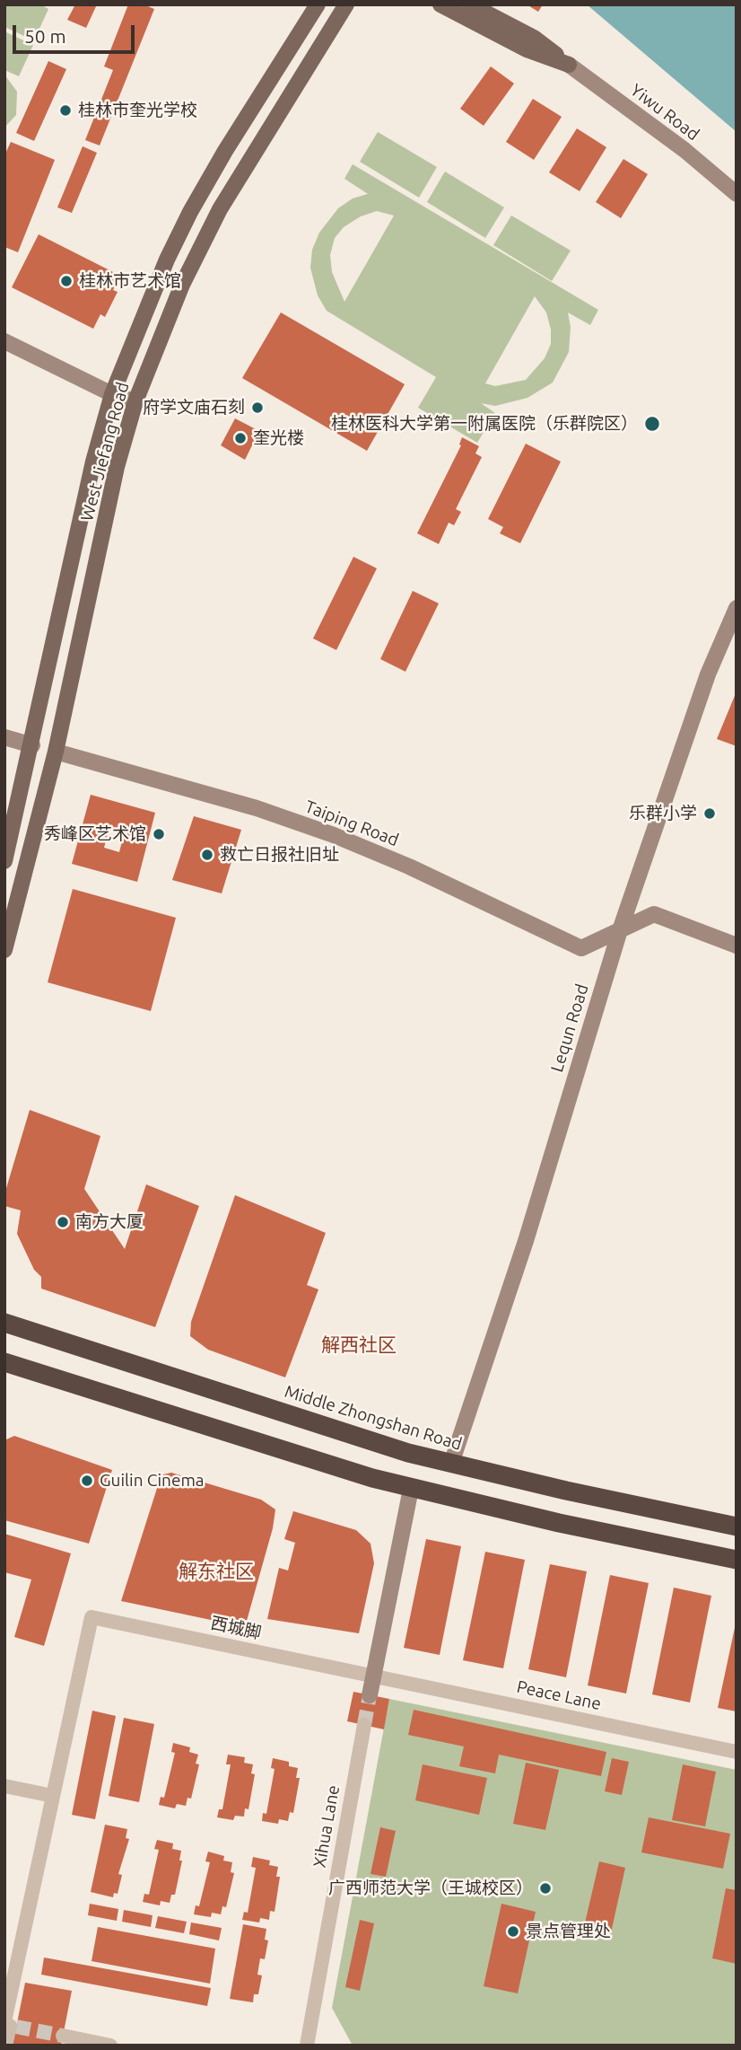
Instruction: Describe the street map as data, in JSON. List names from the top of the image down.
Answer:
{
  "streets": {
    "highway": ["Middle Zhongshan Road"],
    "main road": ["Yiwu Road", "West Jiefang Road"],
    "street": [
      "Taiping Road",
      "Lequn Road",
      "西城脚",
      "Peace Lane",
      "Xihua Lane"
    ]
  },
  "crossings": [
    ["West Jiefang Road", "Taiping Road"],
    ["Taiping Road", "Lequn Road"],
    ["Lequn Road", "Middle Zhongshan Road"],
    ["西城脚", "Peace Lane"]
  ],
  "districts": ["解西社区", "解东社区"],
  "places": [
    "桂林市奎光学校",
    "桂林市艺术馆",
    "府学文庙石刻",
    "桂林医科大学第一附属医院（乐群院区）",
    "奎光楼",
    "乐群小学",
    "秀峰区艺术馆",
    "救亡日报社旧址",
    "南方大厦",
    "Guilin Cinema",
    "广西师范大学（王城校区）",
    "景点管理处"
  ],
  "scale_bar": "50 m"
}
